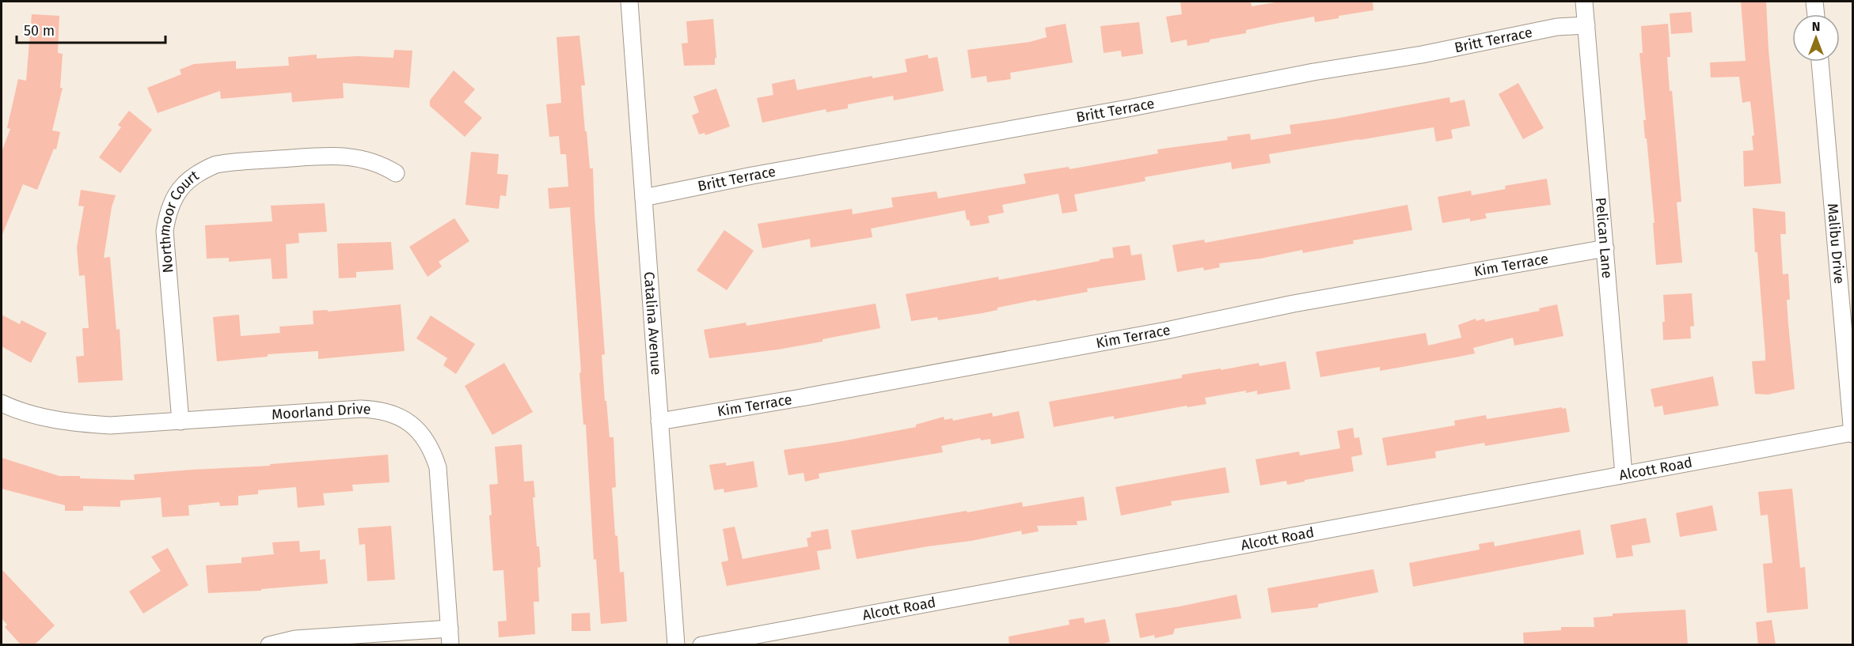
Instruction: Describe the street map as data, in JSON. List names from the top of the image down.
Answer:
{
  "streets": {
    "street": [
      "Britt Terrace",
      "Northmoor Court",
      "Pelican Lane",
      "Malibu Drive",
      "Kim Terrace",
      "Catalina Avenue",
      "Moorland Drive",
      "Alcott Road"
    ]
  },
  "crossings": [
    ["Britt Terrace", "Pelican Lane"],
    ["Britt Terrace", "Catalina Avenue"],
    ["Northmoor Court", "Moorland Drive"],
    ["Pelican Lane", "Kim Terrace"],
    ["Pelican Lane", "Alcott Road"],
    ["Malibu Drive", "Alcott Road"],
    ["Kim Terrace", "Catalina Avenue"]
  ],
  "scale_bar": "50 m",
  "north": "top"
}
